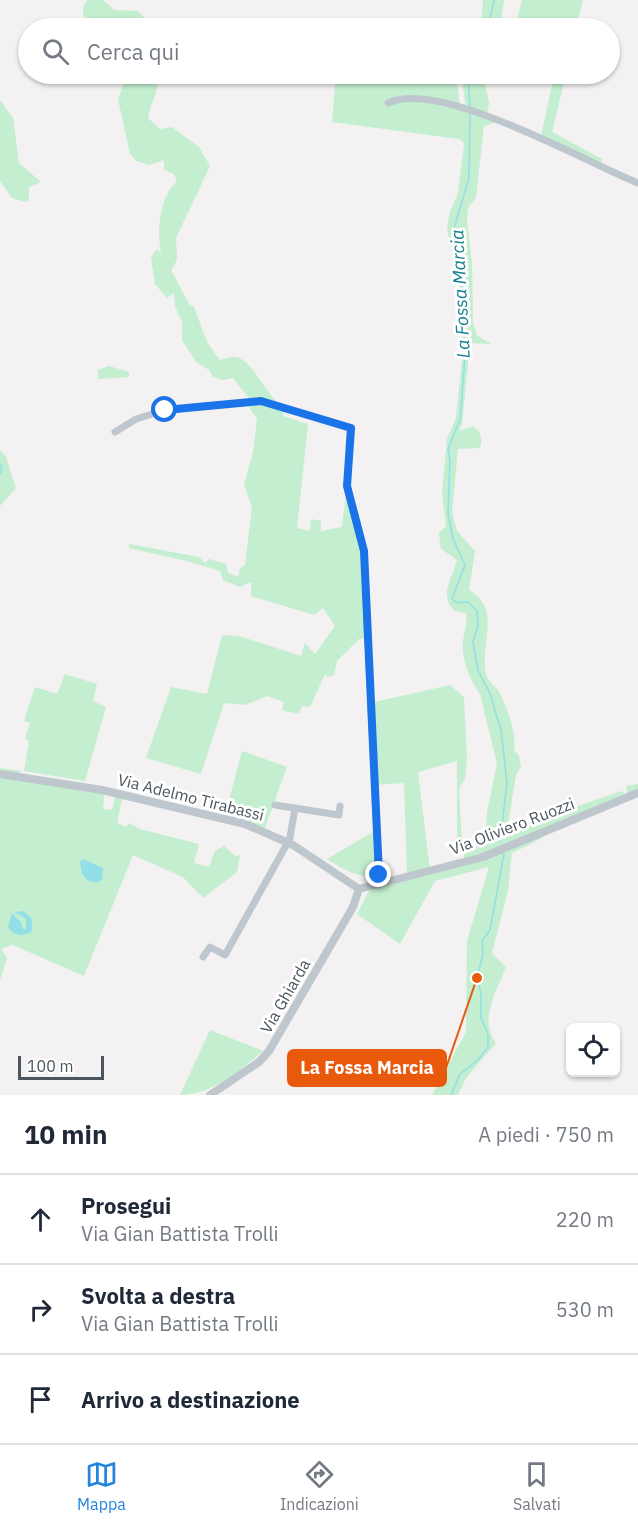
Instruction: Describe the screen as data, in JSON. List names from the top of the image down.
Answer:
{
  "streets": {
    "street": ["Via Adelmo Tirabassi", "Via Oliviero Ruozzi", "Via Ghiarda"]
  },
  "crossings": [
    ["Via Adelmo Tirabassi", "Via Oliviero Ruozzi"],
    ["Via Adelmo Tirabassi", "Via Ghiarda"],
    ["Via Oliviero Ruozzi", "Via Ghiarda"]
  ],
  "water": ["La Fossa Marcia"],
  "places": ["La Fossa Marcia"],
  "scale_bar": "100 m",
  "page": {
    "search": "Cerca qui",
    "scale": "100 m",
    "heading": ["10 min", "A piedi · 750 m"],
    "list": [
      ["Prosegui", "Via Gian Battista Trolli", "220 m"],
      ["Svolta a destra", "Via Gian Battista Trolli", "530 m"],
      "Arrivo a destinazione"
    ],
    "nav": ["Mappa", "Indicazioni", "Salvati"]
  }
}
